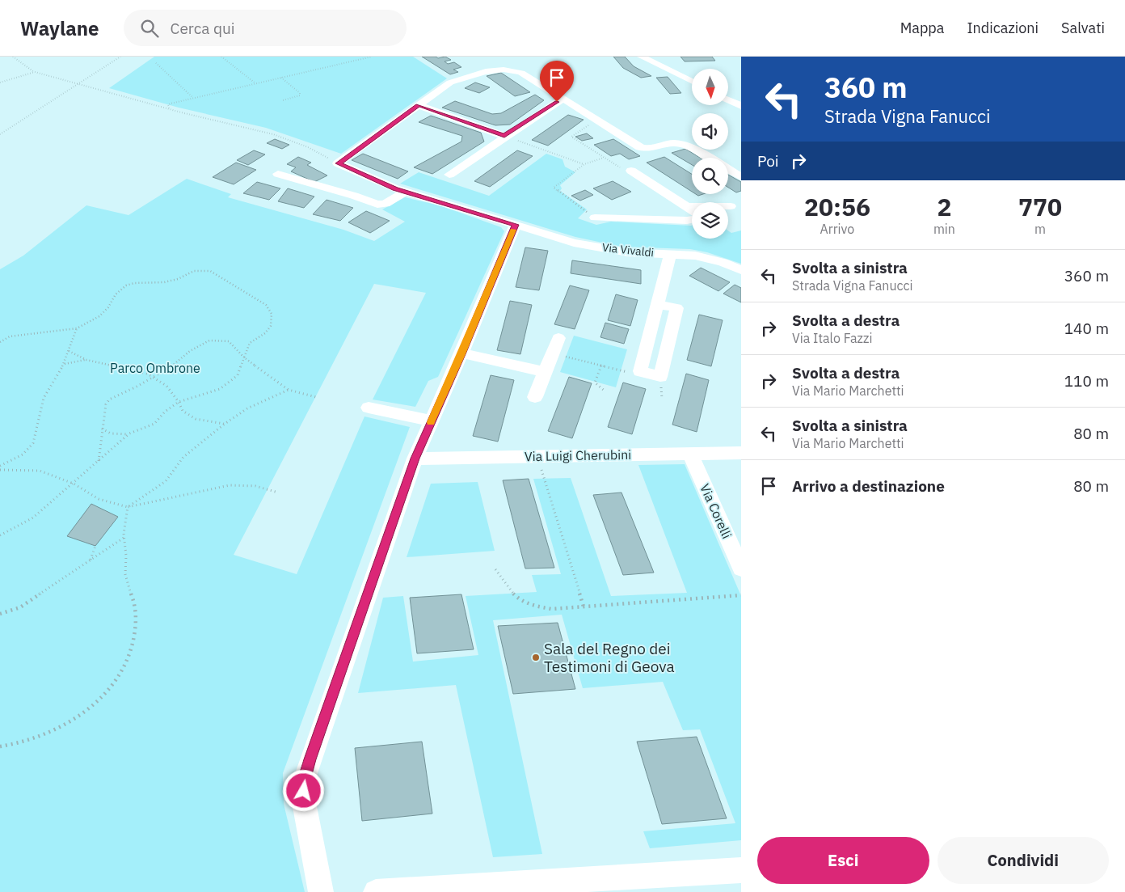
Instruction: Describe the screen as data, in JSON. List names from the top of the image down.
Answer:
{
  "streets": {
    "street": ["Via Vivaldi", "Via Luigi Cherubini", "Via Corelli"]
  },
  "crossings": [
    ["Via Luigi Cherubini", "Via Corelli"]
  ],
  "parks": ["Parco Ombrone"],
  "places": ["Sala del Regno dei Testimoni di Geova"],
  "north": "bottom",
  "page": {
    "header": "Waylane",
    "search": "Cerca qui",
    "nav": ["Mappa", "Indicazioni", "Salvati"],
    "turn": ["360 m", "Strada Vigna Fanucci"],
    "then": "Poi",
    "eta": [
      "20:56",
      "Arrivo",
      "2",
      "min",
      "770",
      "m"
    ],
    "list": [
      {
        "name": "Svolta a sinistra",
        "note": "Strada Vigna Fanucci",
        "value": "360 m"
      },
      {
        "name": "Svolta a destra",
        "note": "Via Italo Fazzi",
        "value": "140 m"
      },
      {
        "name": "Svolta a destra",
        "note": "Via Mario Marchetti",
        "value": "110 m"
      },
      {
        "name": "Svolta a sinistra",
        "note": "Via Mario Marchetti",
        "value": "80 m"
      },
      {
        "name": "Arrivo a destinazione",
        "value": "80 m"
      }
    ],
    "buttons": ["Esci", "Condividi"]
  }
}
